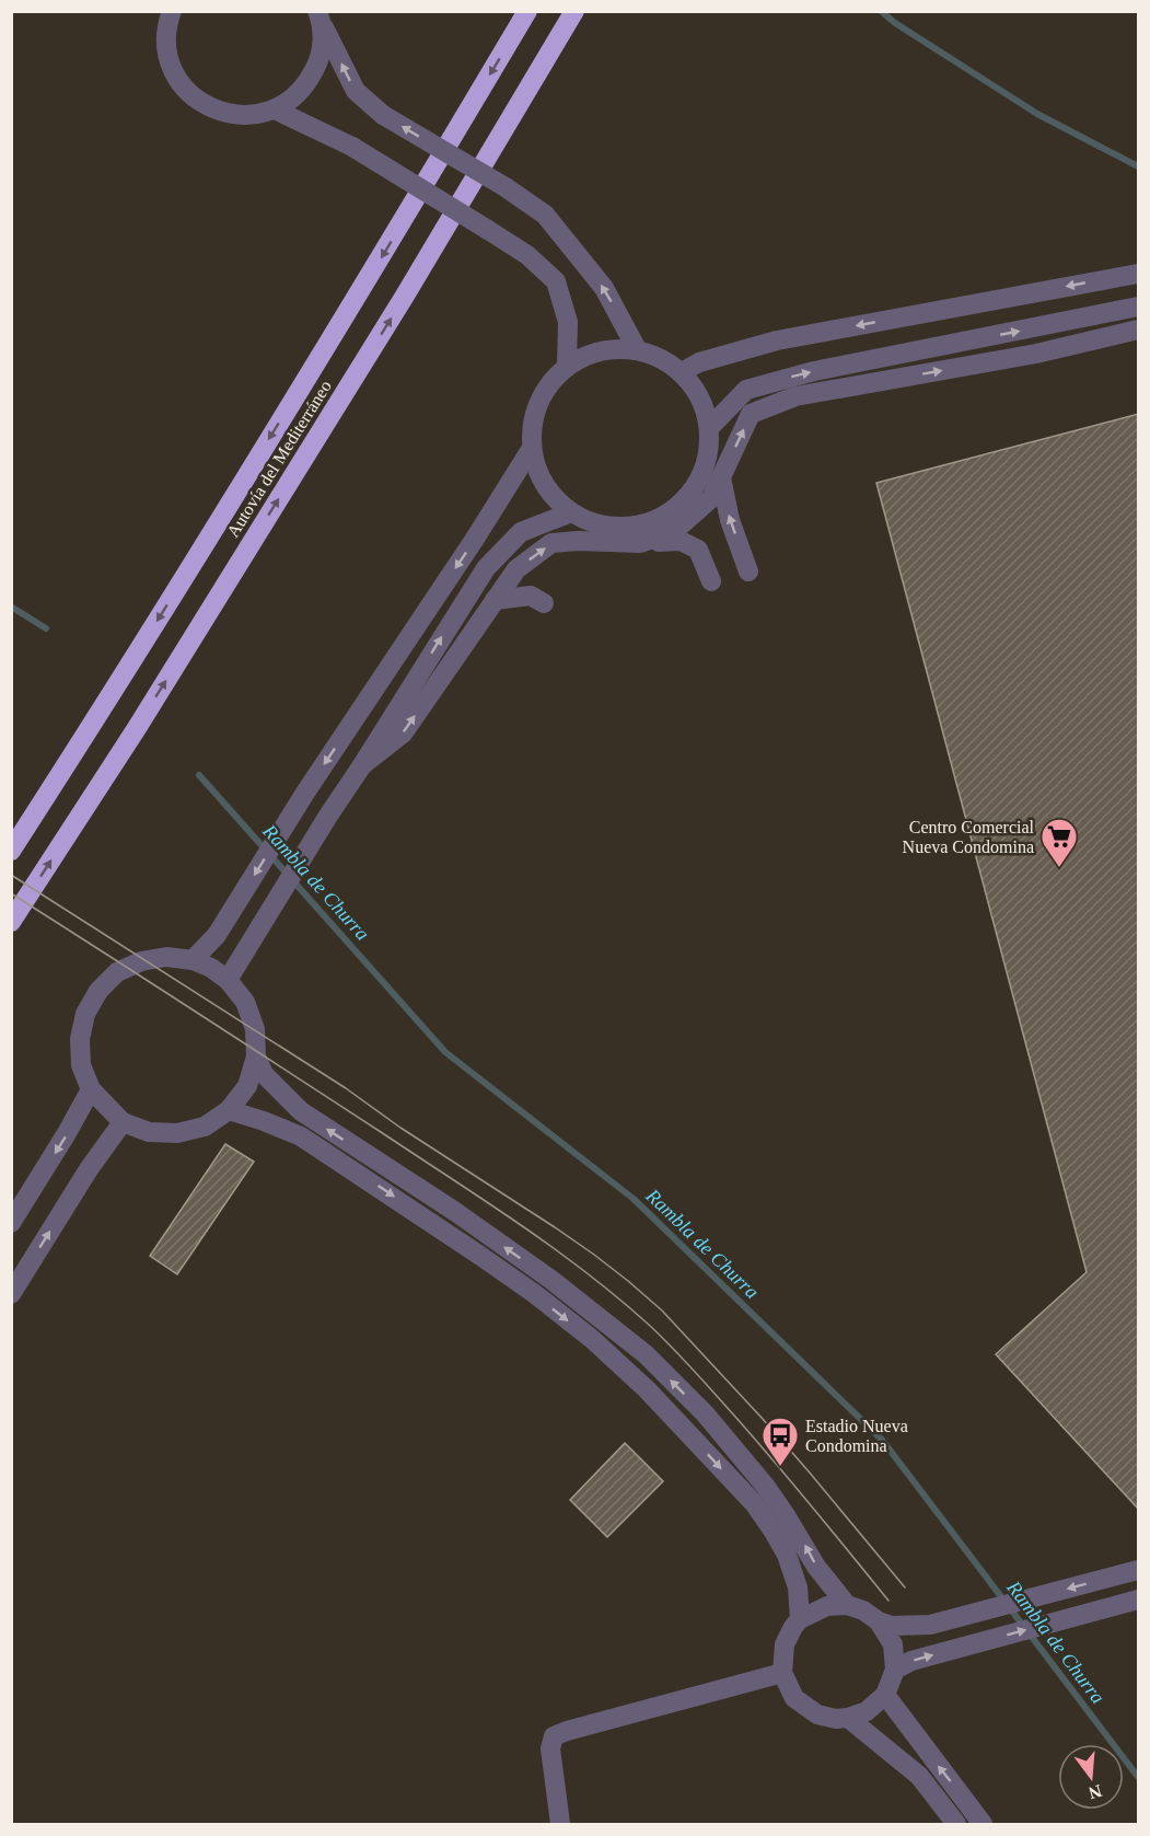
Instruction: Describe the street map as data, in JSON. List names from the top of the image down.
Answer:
{
  "streets": {
    "highway": ["Autovía del Mediterráneo"]
  },
  "water": ["Rambla de Churra"],
  "places": {
    "supermarket": ["Centro Comercial Nueva Condomina"],
    "bus stop": ["Estadio Nueva Condomina"]
  },
  "north": "bottom"
}
